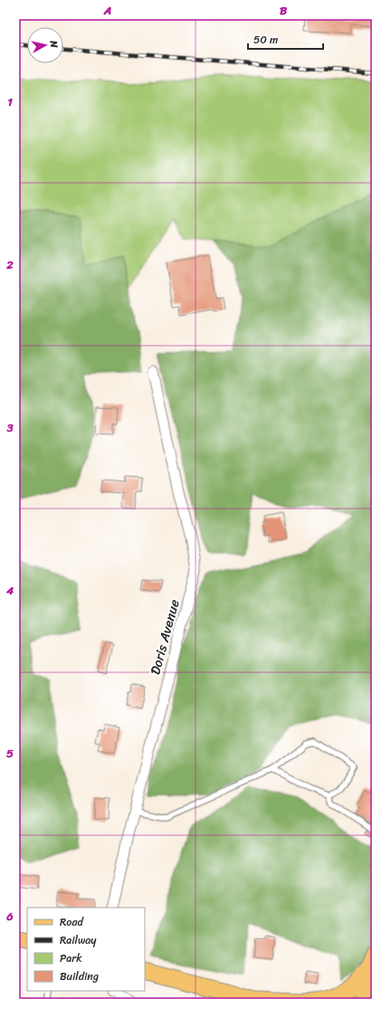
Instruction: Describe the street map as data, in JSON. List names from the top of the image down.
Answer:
{
  "streets": {
    "street": ["Doris Avenue"]
  },
  "legend": [
    "Road",
    "Railway",
    "Park",
    "Building"
  ],
  "scale_bar": "50 m",
  "north": "right",
  "grid": {
    "columns": ["A", "B"],
    "rows": [
      "1",
      "2",
      "3",
      "4",
      "5",
      "6"
    ]
  }
}
